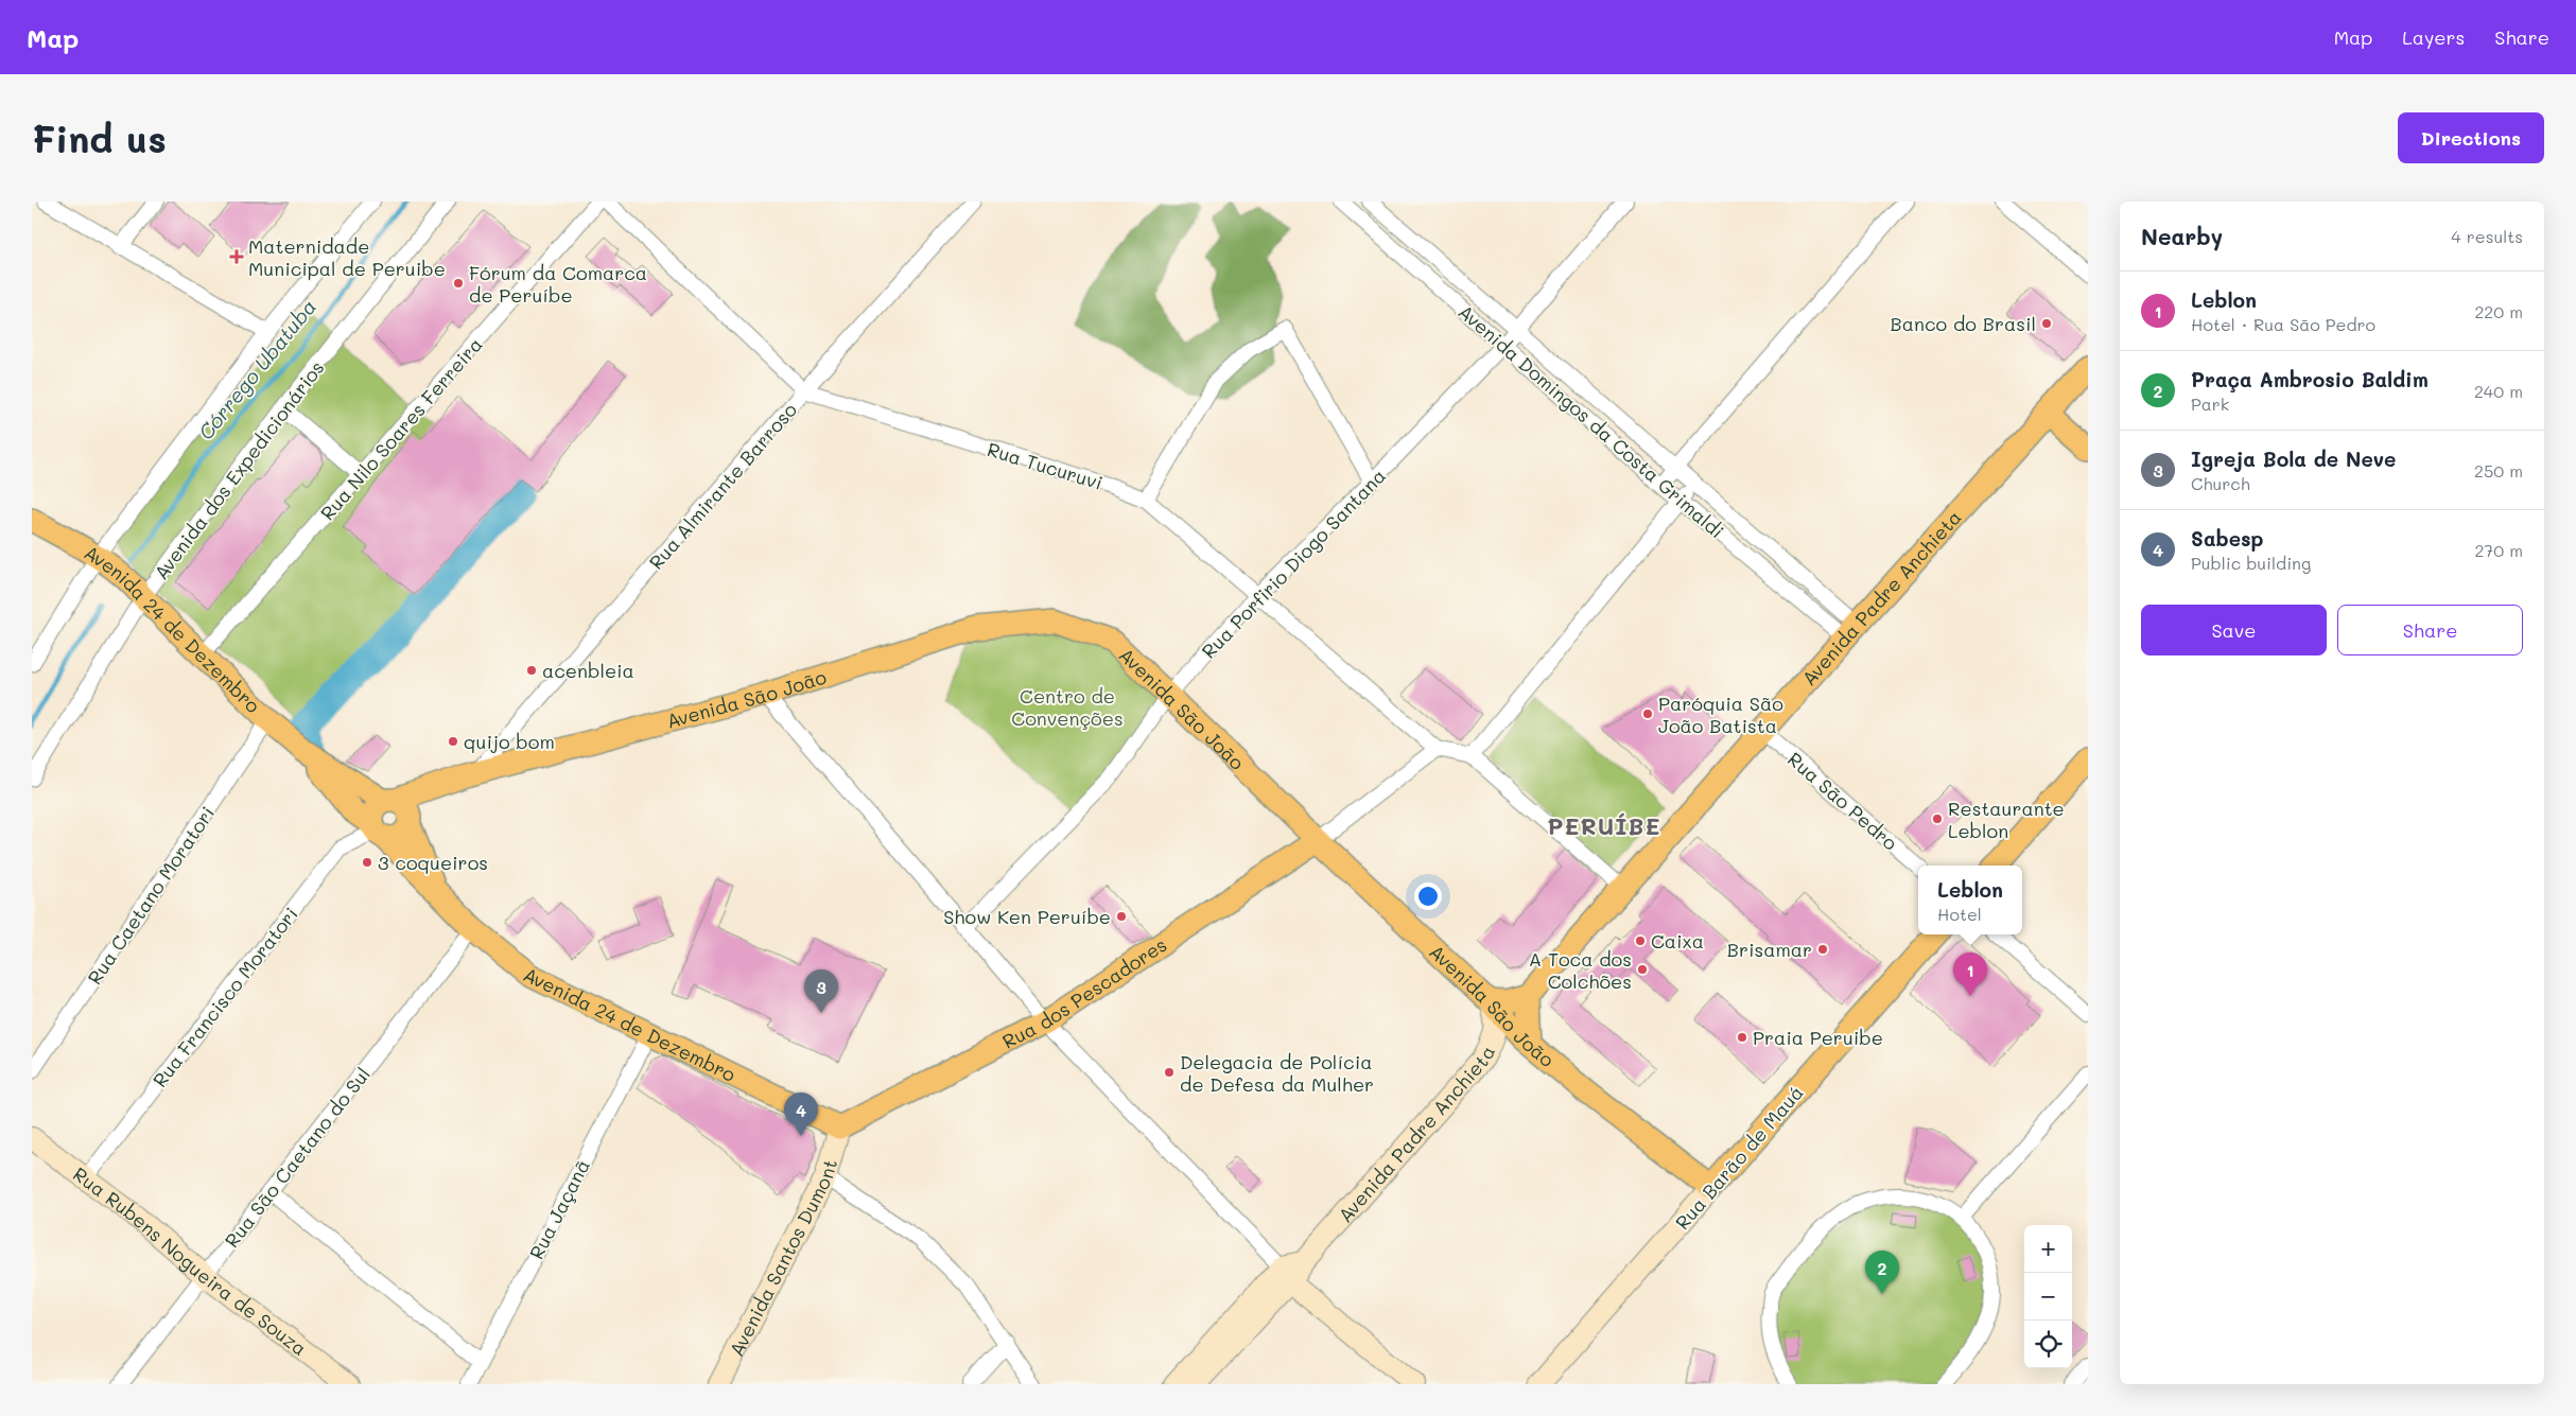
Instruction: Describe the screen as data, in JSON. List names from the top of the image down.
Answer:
{
  "streets": {
    "main road": [
      "Avenida Padre Anchieta",
      "Avenida 24 de Dezembro",
      "Avenida São João",
      "Rua dos Pescadores",
      "Rua Barão de Mauá",
      "Avenida Santos Dumont",
      "Rua Rubens Nogueira de Souza"
    ],
    "street": [
      "Avenida Domingos da Costa Grimaldi",
      "Rua Nilo Soares Ferreira",
      "Rua Tucuruvi",
      "Avenida dos Expedicionários",
      "Rua Almirante Barroso",
      "Rua Porfirio Diogo Santana",
      "Rua São Pedro",
      "Rua Caetano Moratori",
      "Rua Francisco Moratori",
      "Rua São Caetano do Sul",
      "Rua Jaçanã"
    ]
  },
  "crossings": [
    ["Avenida Domingos da Costa Grimaldi", "Rua Porfirio Diogo Santana"],
    ["Avenida Domingos da Costa Grimaldi", "Avenida Padre Anchieta"],
    ["Rua Nilo Soares Ferreira", "Avenida 24 de Dezembro"],
    ["Rua Tucuruvi", "Rua Almirante Barroso"],
    ["Rua Tucuruvi", "Rua Porfirio Diogo Santana"],
    ["Avenida dos Expedicionários", "Avenida 24 de Dezembro"],
    ["Rua Almirante Barroso", "Avenida São João"],
    ["Rua Porfirio Diogo Santana", "Avenida São João"],
    ["Avenida Padre Anchieta", "Avenida São João"],
    ["Avenida Padre Anchieta", "Rua São Pedro"],
    ["Avenida 24 de Dezembro", "Avenida São João"],
    ["Avenida 24 de Dezembro", "Rua Caetano Moratori"],
    ["Avenida 24 de Dezembro", "Rua dos Pescadores"],
    ["Avenida 24 de Dezembro", "Rua Francisco Moratori"],
    ["Avenida 24 de Dezembro", "Rua São Caetano do Sul"],
    ["Avenida 24 de Dezembro", "Rua Jaçanã"],
    ["Avenida 24 de Dezembro", "Avenida Santos Dumont"],
    ["Avenida São João", "Rua dos Pescadores"],
    ["Avenida São João", "Rua Francisco Moratori"],
    ["Avenida São João", "Rua Barão de Mauá"],
    ["Rua dos Pescadores", "Avenida Santos Dumont"],
    ["Rua Francisco Moratori", "Rua Rubens Nogueira de Souza"],
    ["Rua São Caetano do Sul", "Rua Rubens Nogueira de Souza"]
  ],
  "districts": ["PERUÍBE"],
  "water": ["Córrego Ubatuba"],
  "parks": ["Centro de Convenções"],
  "places": {
    "health": ["Maternidade Municipal de Peruibe"],
    "other": [
      "Fórum da Comarca de Peruíbe",
      "Banco do Brasil",
      "acenbleia",
      "Paróquia São João Batista",
      "quijo bom",
      "Restaurante Leblon",
      "3 coqueiros",
      "Show Ken Peruíbe",
      "Caixa",
      "Brisamar",
      "A Toca dos Colchões",
      "Praia Peruibe",
      "Delegacia de Polícia de Defesa da Mulher"
    ]
  },
  "page": {
    "header": "Map",
    "nav": ["Map", "Layers", "Share"],
    "buttons": [
      "Directions",
      ["Save", "Share"]
    ],
    "title": "Find us",
    "heading": ["Nearby", "4 results"],
    "list": [
      {
        "mark": "1",
        "name": "Leblon",
        "note": "Hotel · Rua São Pedro",
        "value": "220 m"
      },
      {
        "mark": "2",
        "name": "Praça Ambrosio Baldim",
        "note": "Park",
        "value": "240 m"
      },
      {
        "mark": "3",
        "name": "Igreja Bola de Neve",
        "note": "Church",
        "value": "250 m"
      },
      {
        "mark": "4",
        "name": "Sabesp",
        "note": "Public building",
        "value": "270 m"
      }
    ],
    "popup": ["Leblon", "Hotel"],
    "pins": [
      "1",
      "3",
      "4",
      "2"
    ],
    "map_buttons": ["+", "−"]
  }
}
